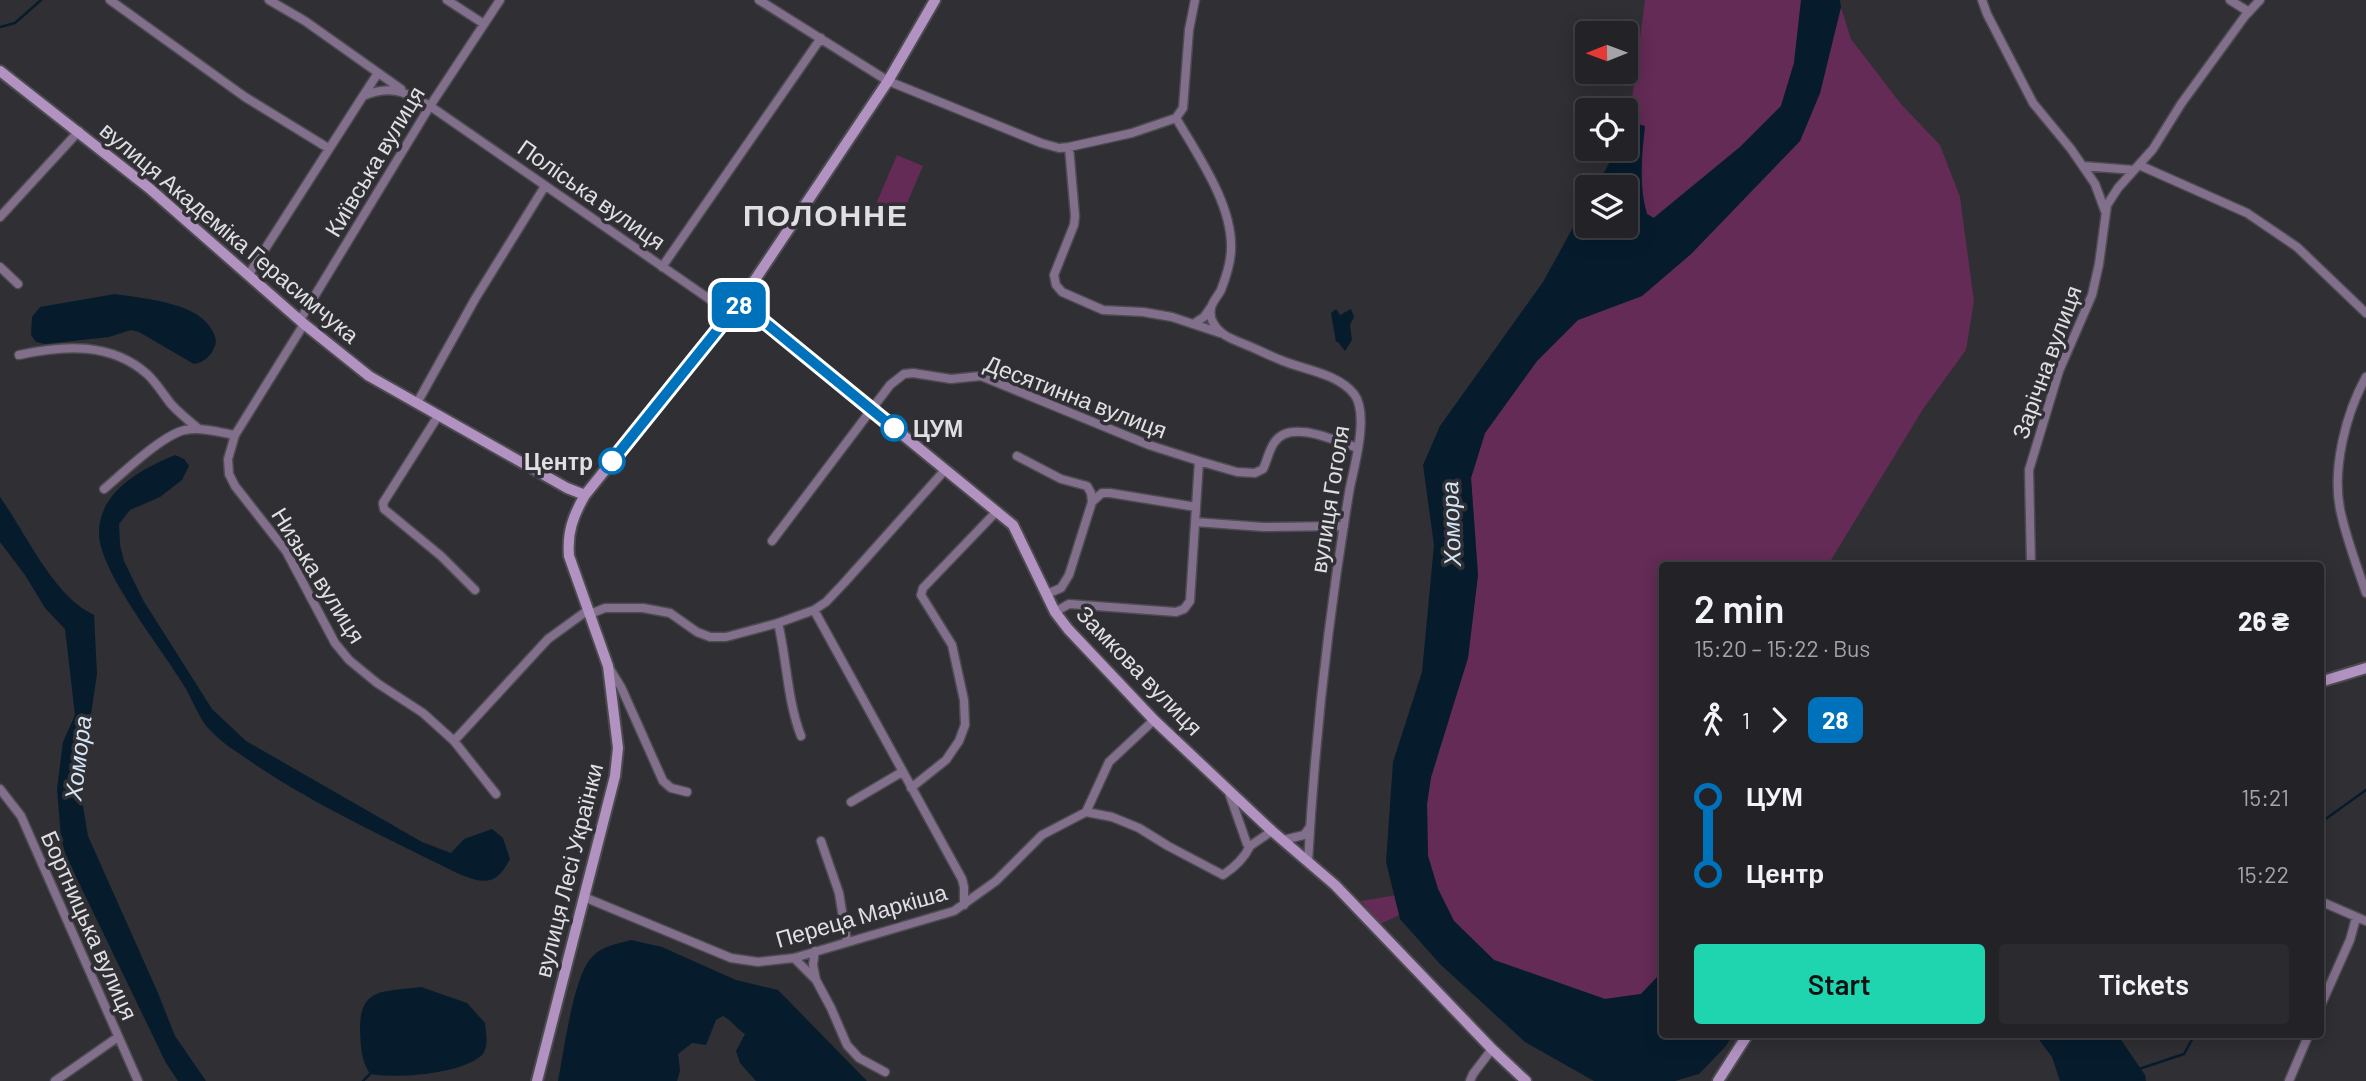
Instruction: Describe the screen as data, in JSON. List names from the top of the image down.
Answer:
{
  "streets": {
    "main road": ["вулиця Академіка Герасимчука", "Замкова вулиця", "вулиця Лесі Українки"],
    "street": [
      "Київська вулиця",
      "Поліська вулиця",
      "Зарічна вулиця",
      "Десятинна вулиця",
      "вулиця Гоголя",
      "Низька вулиця",
      "Переца Маркіша",
      "Бортницька вулиця"
    ]
  },
  "crossings": [
    ["Київська вулиця", "Поліська вулиця"],
    ["Київська вулиця", "вулиця Академіка Герасимчука"],
    ["Київська вулиця", "Низька вулиця"],
    ["Поліська вулиця", "вулиця Лесі Українки"],
    ["вулиця Академіка Герасимчука", "Низька вулиця"],
    ["вулиця Академіка Герасимчука", "вулиця Лесі Українки"],
    ["Десятинна вулиця", "вулиця Гоголя"],
    ["Десятинна вулиця", "Замкова вулиця"],
    ["вулиця Гоголя", "Замкова вулиця"],
    ["Замкова вулиця", "вулиця Лесі Українки"],
    ["вулиця Лесі Українки", "Переца Маркіша"]
  ],
  "districts": ["ПОЛОННЕ"],
  "water": ["Хомора"],
  "places": ["ЦУМ", "Центр"],
  "lines": ["bus line 28"],
  "north": "left",
  "page": {
    "on_map": "28",
    "heading": ["2 min", "15:20 – 15:22 · Bus", "26 ₴"],
    "legs": ["1", "28"],
    "list": [
      {
        "name": "ЦУМ",
        "value": "15:21"
      },
      {
        "name": "Центр",
        "value": "15:22"
      }
    ],
    "buttons": ["Start", "Tickets"]
  }
}
